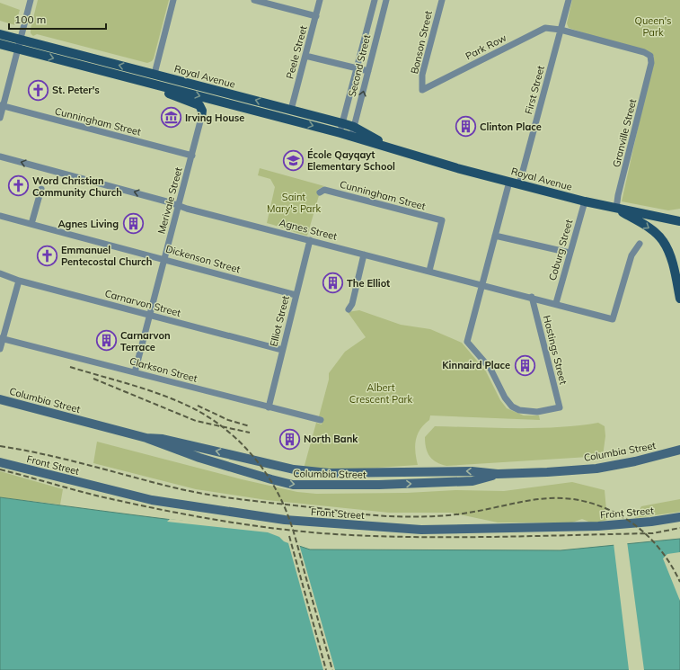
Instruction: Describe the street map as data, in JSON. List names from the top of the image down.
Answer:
{
  "streets": {
    "main road": ["Royal Avenue"],
    "street": [
      "Bonson Street",
      "Park Row",
      "Peele Street",
      "Second Street",
      "First Street",
      "Cunningham Street",
      "Granville Street",
      "Merivale Street",
      "Agnes Street",
      "Coburg Street",
      "Dickenson Street",
      "Carnarvon Street",
      "Elliot Street",
      "Hastings Street",
      "Clarkson Street",
      "Columbia Street",
      "Front Street"
    ]
  },
  "crossings": [
    ["Bonson Street", "Park Row"],
    ["Park Row", "First Street"],
    ["Park Row", "Granville Street"],
    ["Peele Street", "Royal Avenue"],
    ["Second Street", "Royal Avenue"],
    ["Royal Avenue", "First Street"],
    ["Royal Avenue", "Granville Street"],
    ["Royal Avenue", "Coburg Street"],
    ["Cunningham Street", "Merivale Street"],
    ["Cunningham Street", "Agnes Street"],
    ["Merivale Street", "Agnes Street"],
    ["Merivale Street", "Dickenson Street"],
    ["Merivale Street", "Carnarvon Street"],
    ["Merivale Street", "Clarkson Street"],
    ["Agnes Street", "Coburg Street"],
    ["Agnes Street", "Elliot Street"],
    ["Agnes Street", "Hastings Street"],
    ["Dickenson Street", "Elliot Street"],
    ["Carnarvon Street", "Elliot Street"],
    ["Elliot Street", "Clarkson Street"]
  ],
  "parks": ["Queen's Park", "Saint Mary's Park", "Albert Crescent Park"],
  "places": {
    "church": ["St. Peter's", "Word Christian Community Church", "Emmanuel Pentecostal Church"],
    "museum": ["Irving House"],
    "building": [
      "Clinton Place",
      "Agnes Living",
      "The Elliot",
      "Carnarvon Terrace",
      "Kinnaird Place",
      "North Bank"
    ],
    "school or university": ["École Qayqayt Elementary School"]
  },
  "scale_bar": "100 m"
}
